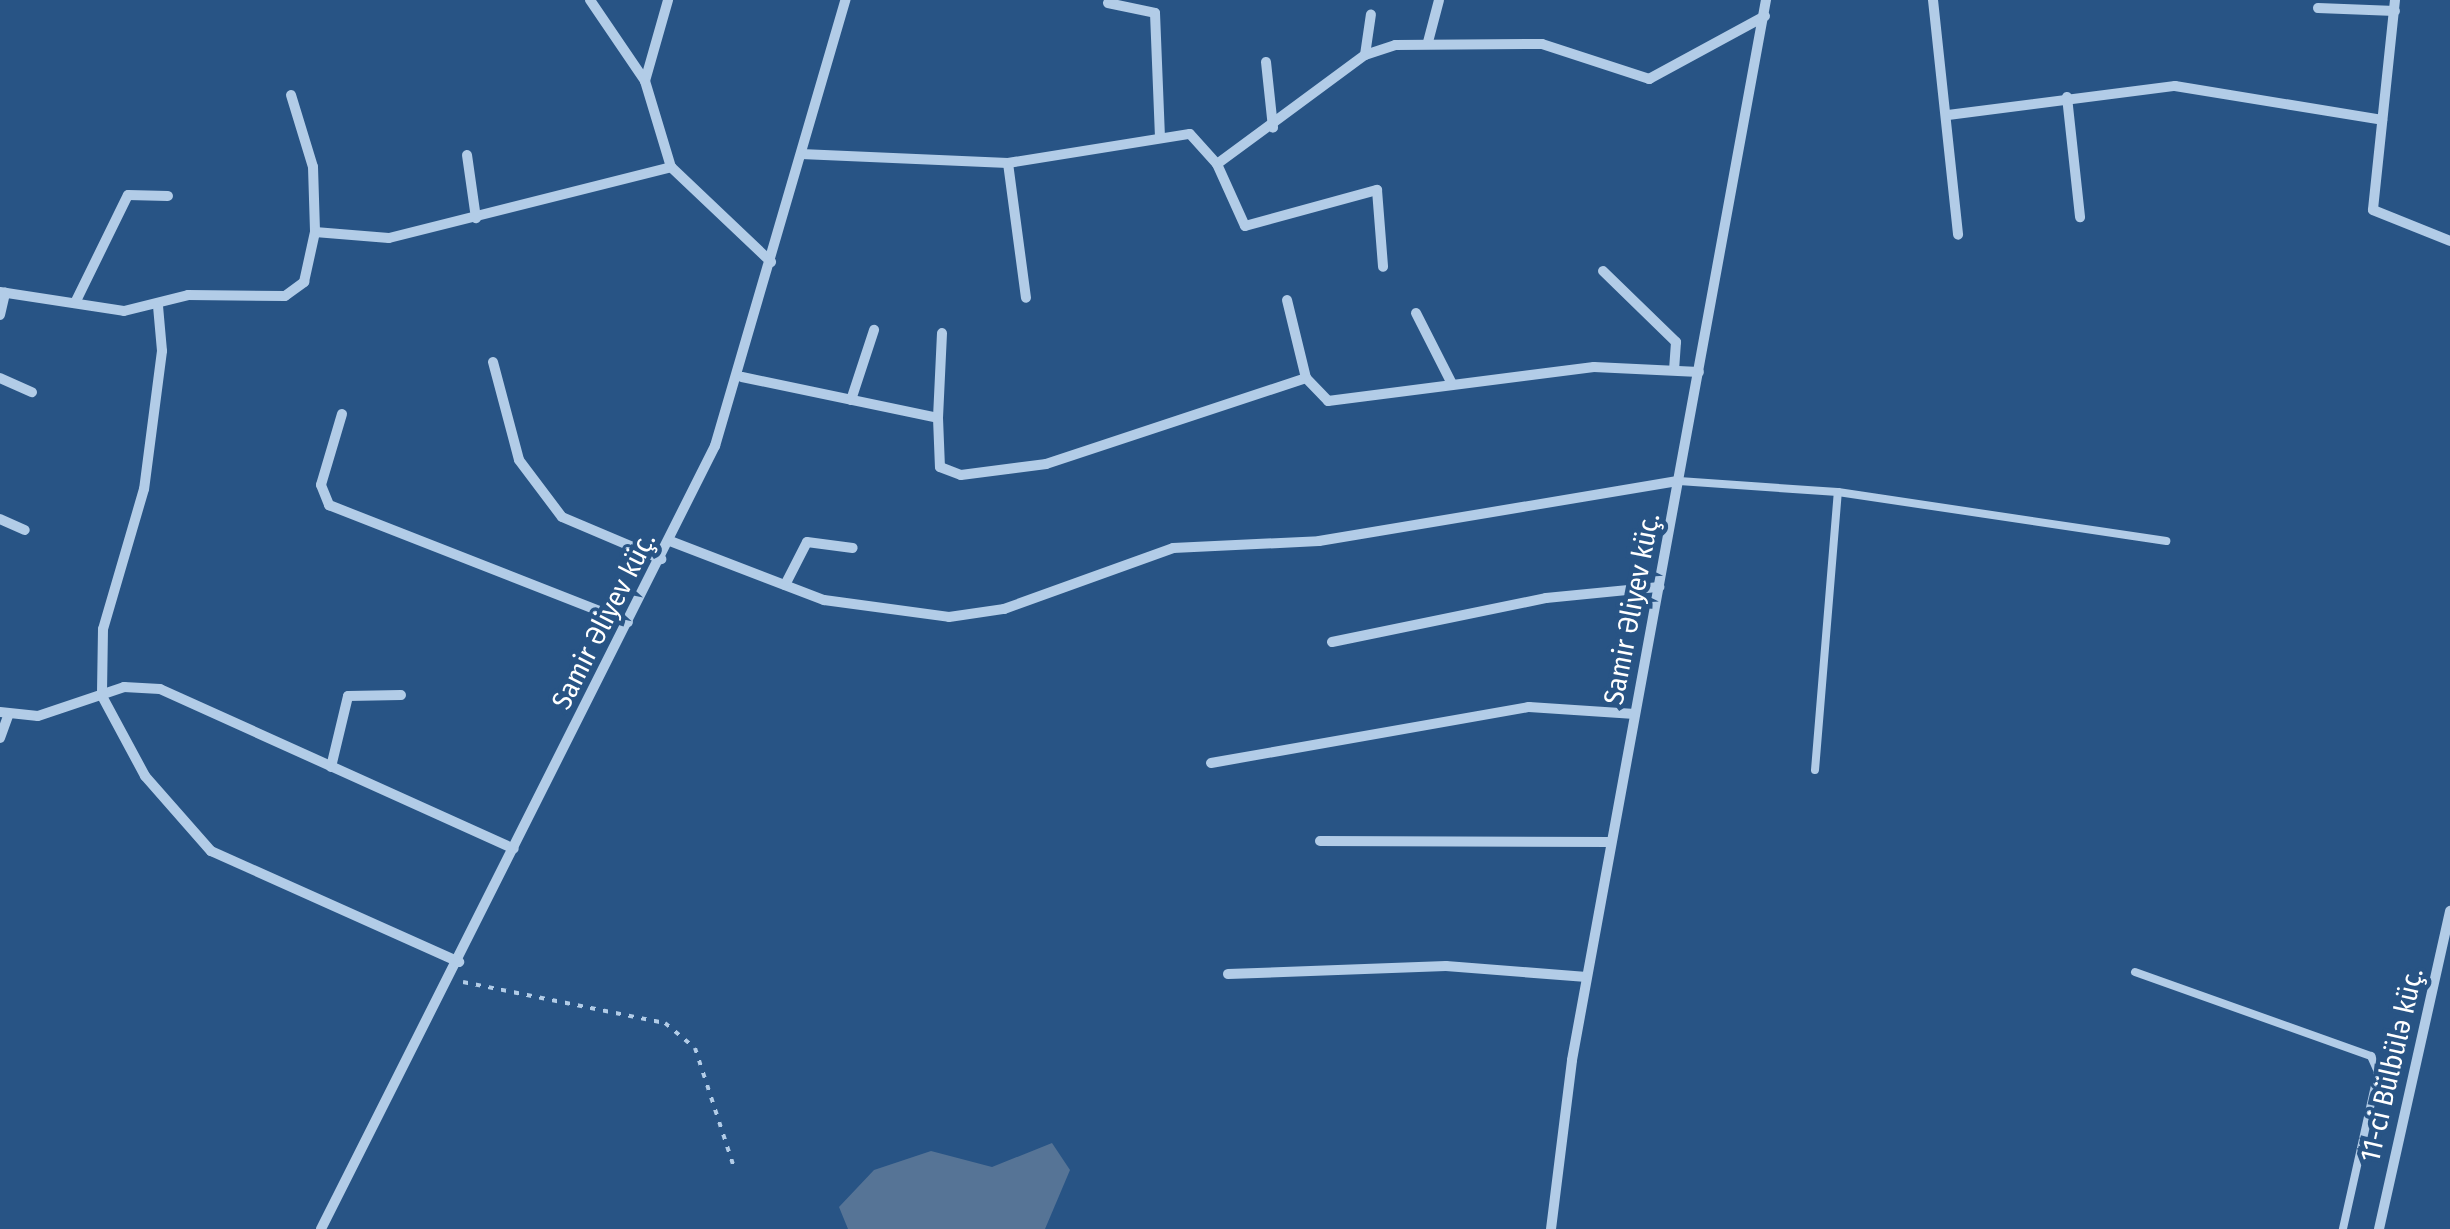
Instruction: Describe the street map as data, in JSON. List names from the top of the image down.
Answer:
{
  "streets": {
    "street": ["Samir Əliyev küç.", "11-ci Bülbülə küç."]
  }
}
